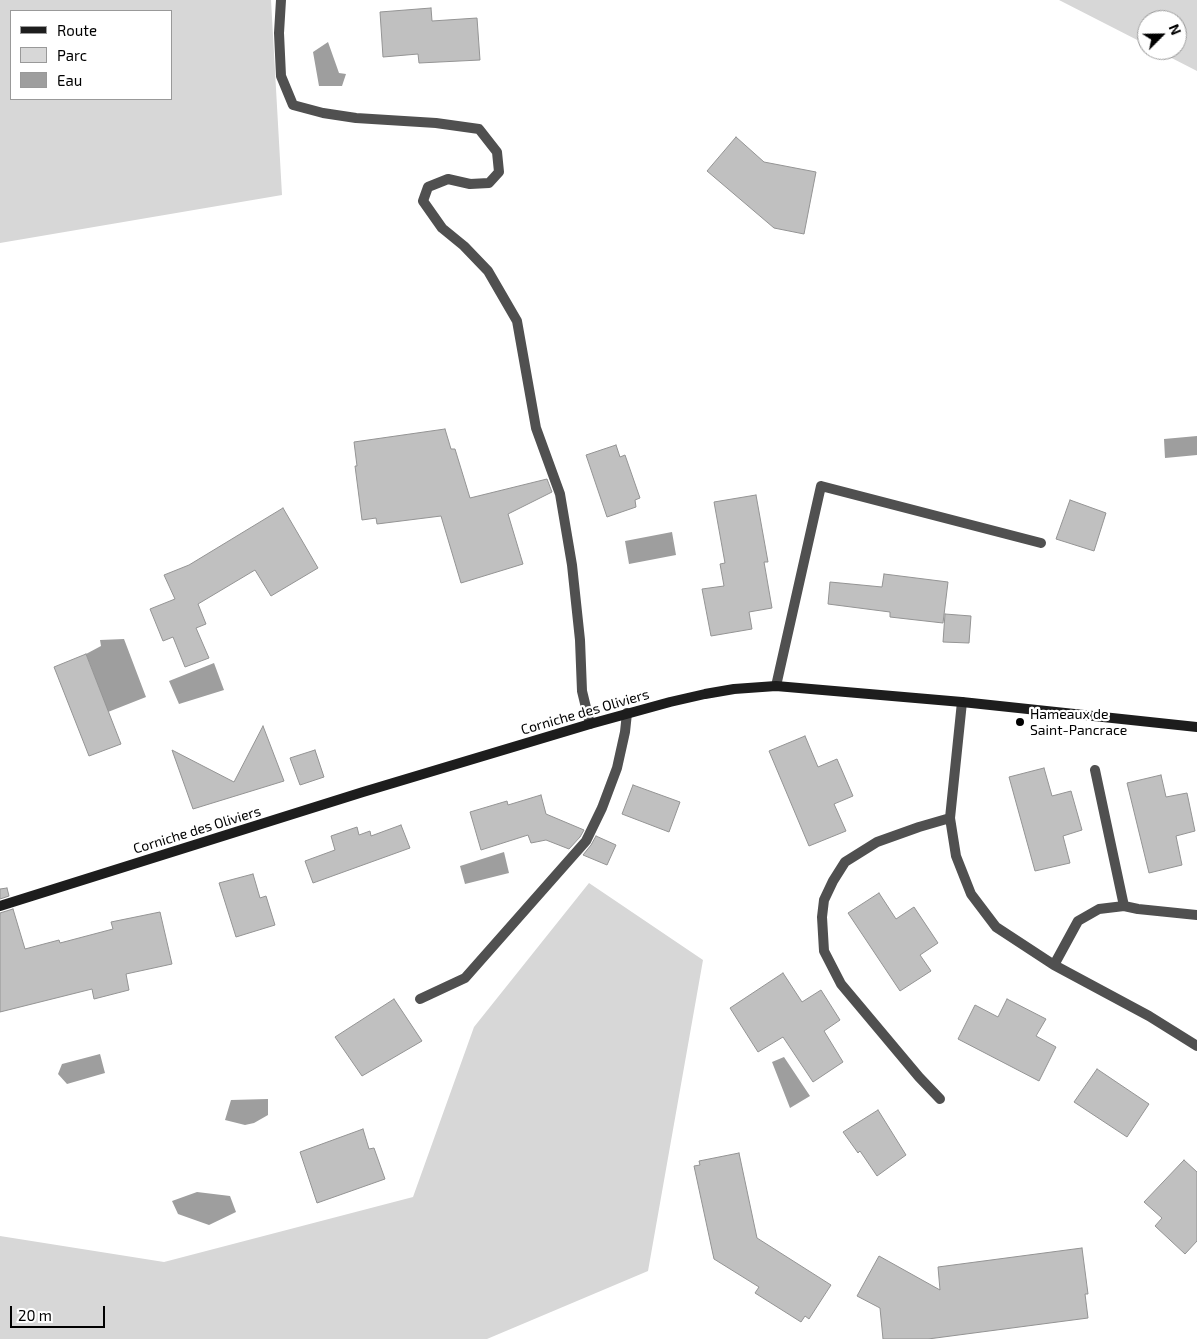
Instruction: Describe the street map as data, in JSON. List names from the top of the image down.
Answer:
{
  "streets": {
    "street": ["Corniche des Oliviers"]
  },
  "places": ["Hameaux de Saint-Pancrace"],
  "legend": ["Route", "Parc", "Eau"],
  "scale_bar": "20 m",
  "north": "top right"
}
